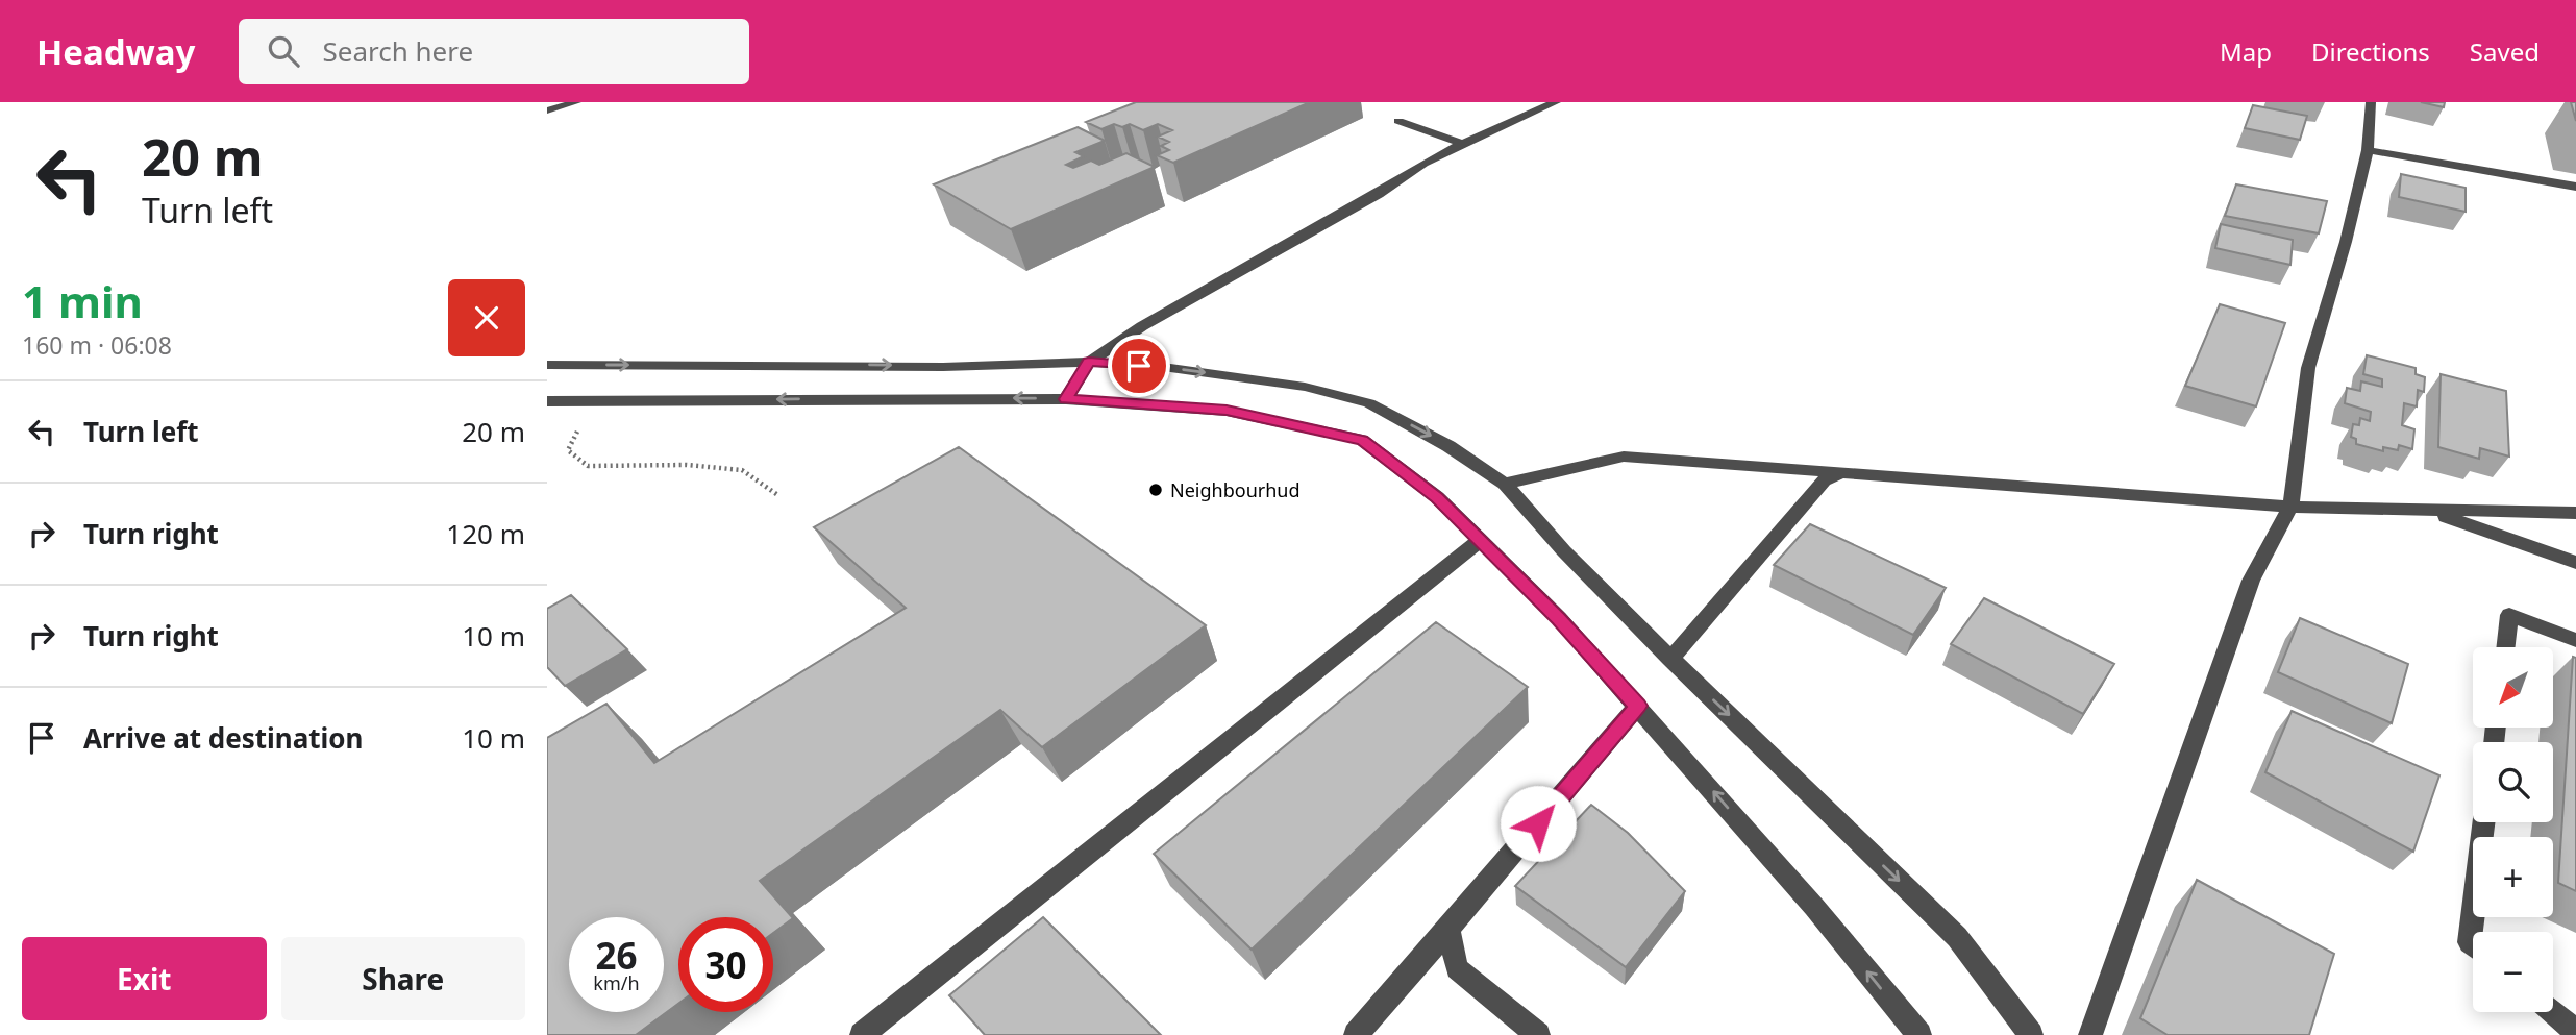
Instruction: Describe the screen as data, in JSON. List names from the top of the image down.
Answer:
{
  "places": ["Neighbourhud"],
  "north": "bottom left",
  "page": {
    "header": "Headway",
    "search": "Search here",
    "nav": ["Map", "Directions", "Saved"],
    "turn": ["20 m", "Turn left"],
    "heading": ["1 min", "160 m · 06:08"],
    "list": [
      {
        "name": "Turn left",
        "value": "20 m"
      },
      {
        "name": "Turn right",
        "value": "120 m"
      },
      {
        "name": "Turn right",
        "value": "10 m"
      },
      {
        "name": "Arrive at destination",
        "value": "10 m"
      }
    ],
    "map_buttons": ["+", "−"],
    "speed": "26 km/h",
    "limit": "30",
    "buttons": ["Exit", "Share"]
  }
}
